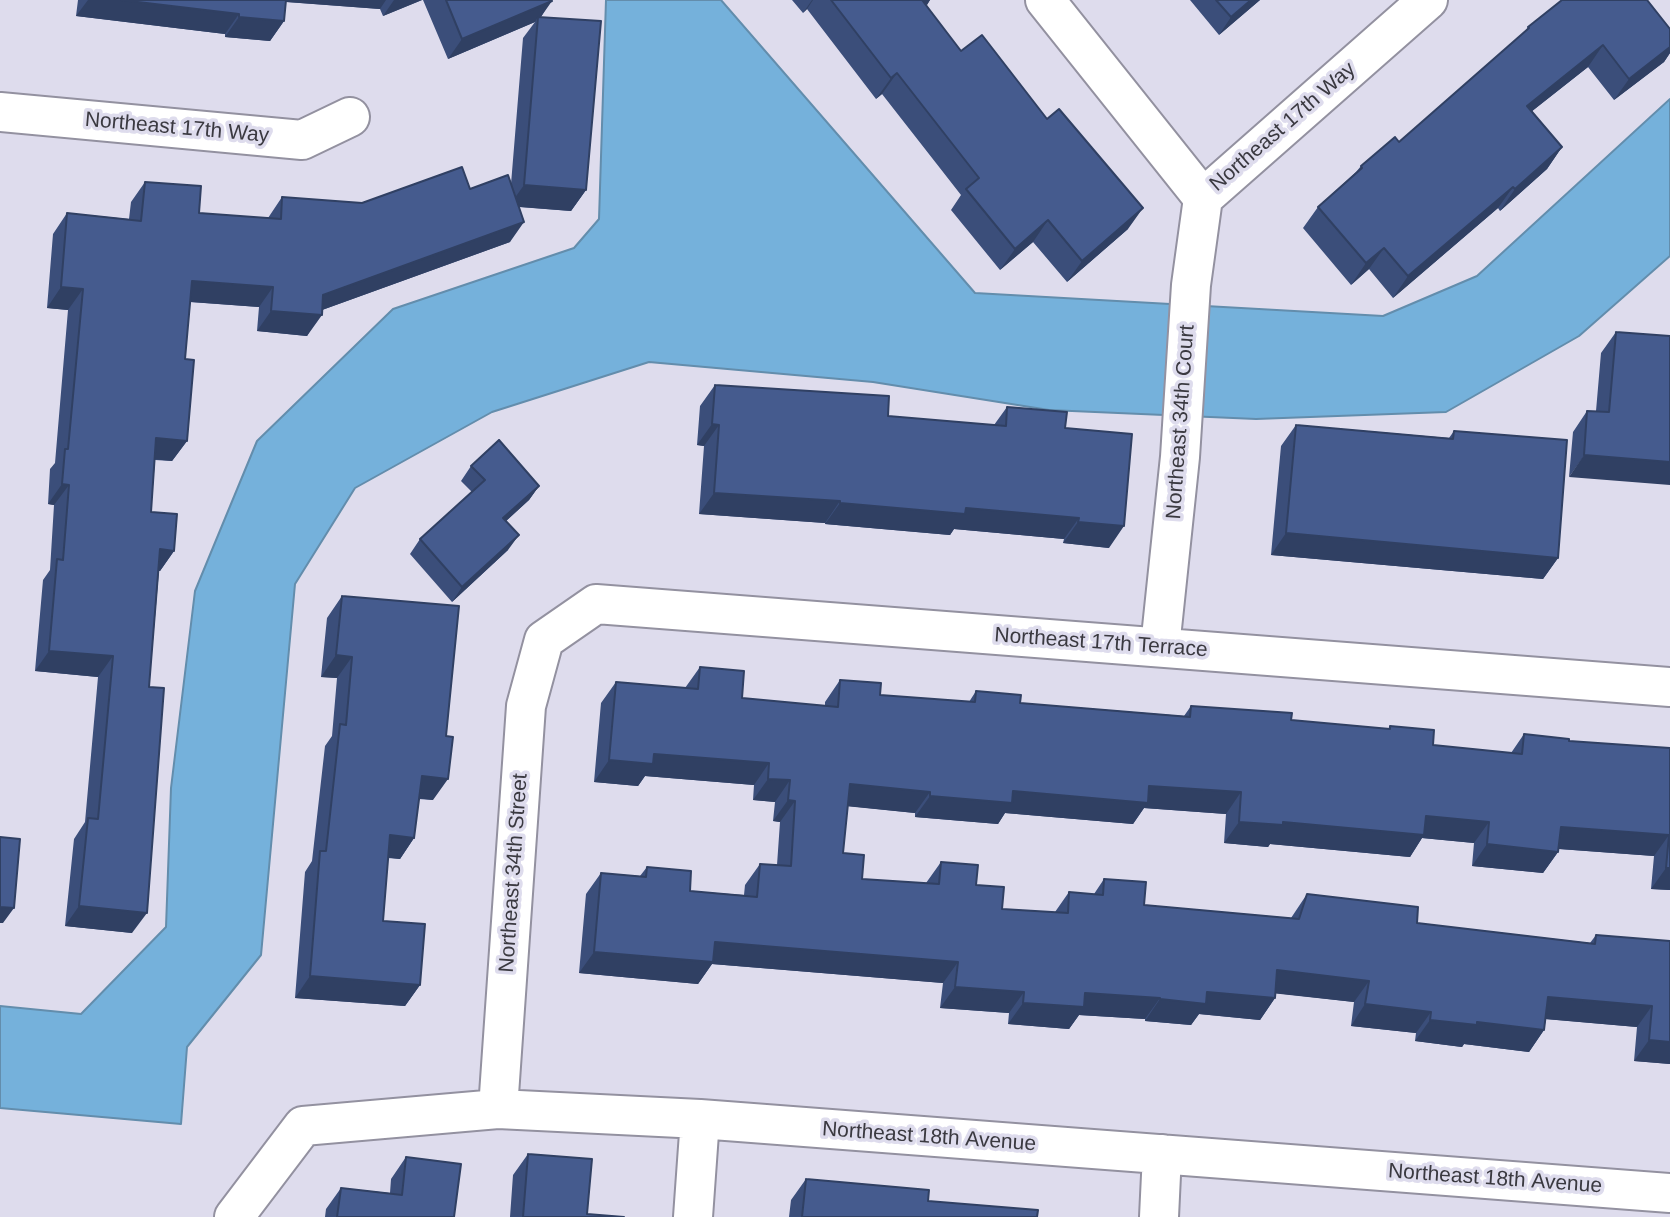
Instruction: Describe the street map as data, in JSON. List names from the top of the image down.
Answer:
{
  "streets": {
    "street": [
      "Northeast 17th Way",
      "Northeast 34th Court",
      "Northeast 17th Terrace",
      "Northeast 34th Street",
      "Northeast 18th Avenue"
    ]
  },
  "crossings": [
    ["Northeast 17th Way", "Northeast 34th Court"],
    ["Northeast 34th Court", "Northeast 17th Terrace"],
    ["Northeast 17th Terrace", "Northeast 34th Street"],
    ["Northeast 34th Street", "Northeast 18th Avenue"]
  ]
}
